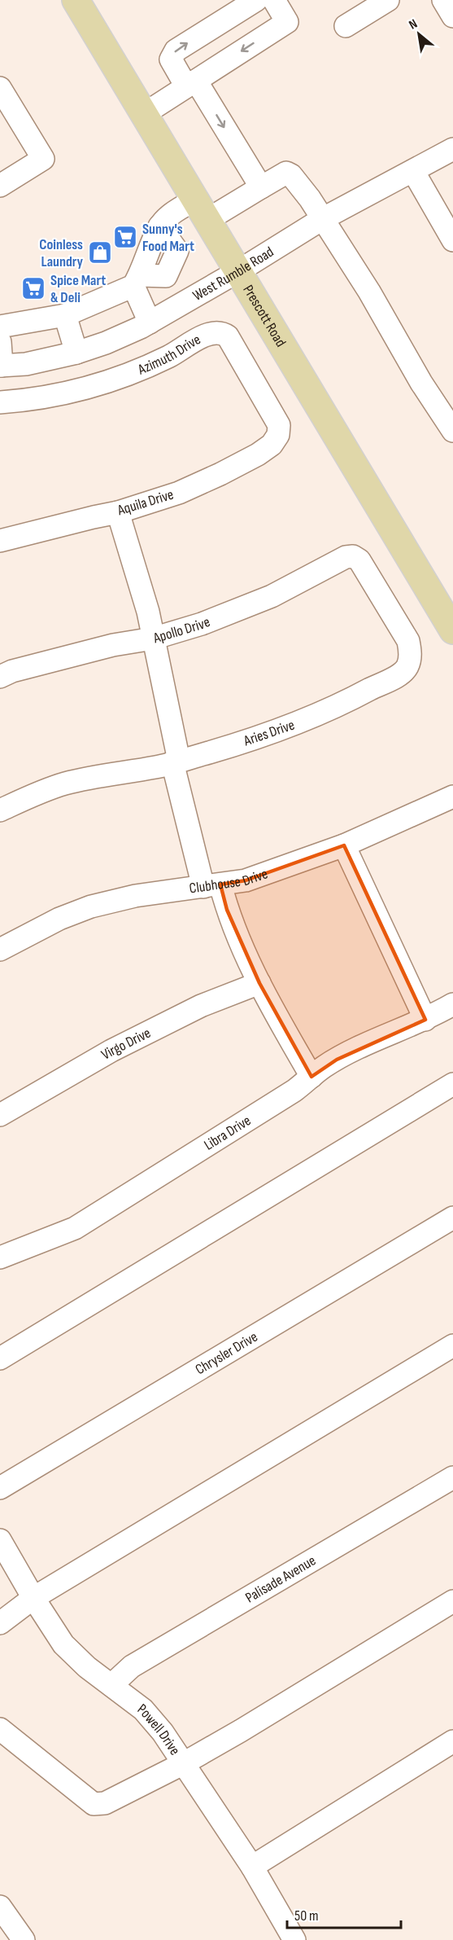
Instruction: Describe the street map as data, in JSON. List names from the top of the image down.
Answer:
{
  "streets": {
    "main road": ["Prescott Road"],
    "street": [
      "West Rumble Road",
      "Azimuth Drive",
      "Aquila Drive",
      "Apollo Drive",
      "Aries Drive",
      "Clubhouse Drive",
      "Virgo Drive",
      "Libra Drive",
      "Chrysler Drive",
      "Palisade Avenue",
      "Powell Drive"
    ]
  },
  "crossings": [
    ["West Rumble Road", "Prescott Road"],
    ["Azimuth Drive", "Aquila Drive"],
    ["Apollo Drive", "Aries Drive"],
    ["Palisade Avenue", "Powell Drive"]
  ],
  "places": {
    "supermarket": ["Sunny's Food Mart", "Spice Mart & Deli"],
    "shop": ["Coinless Laundry"]
  },
  "scale_bar": "50 m",
  "north": "top left"
}
